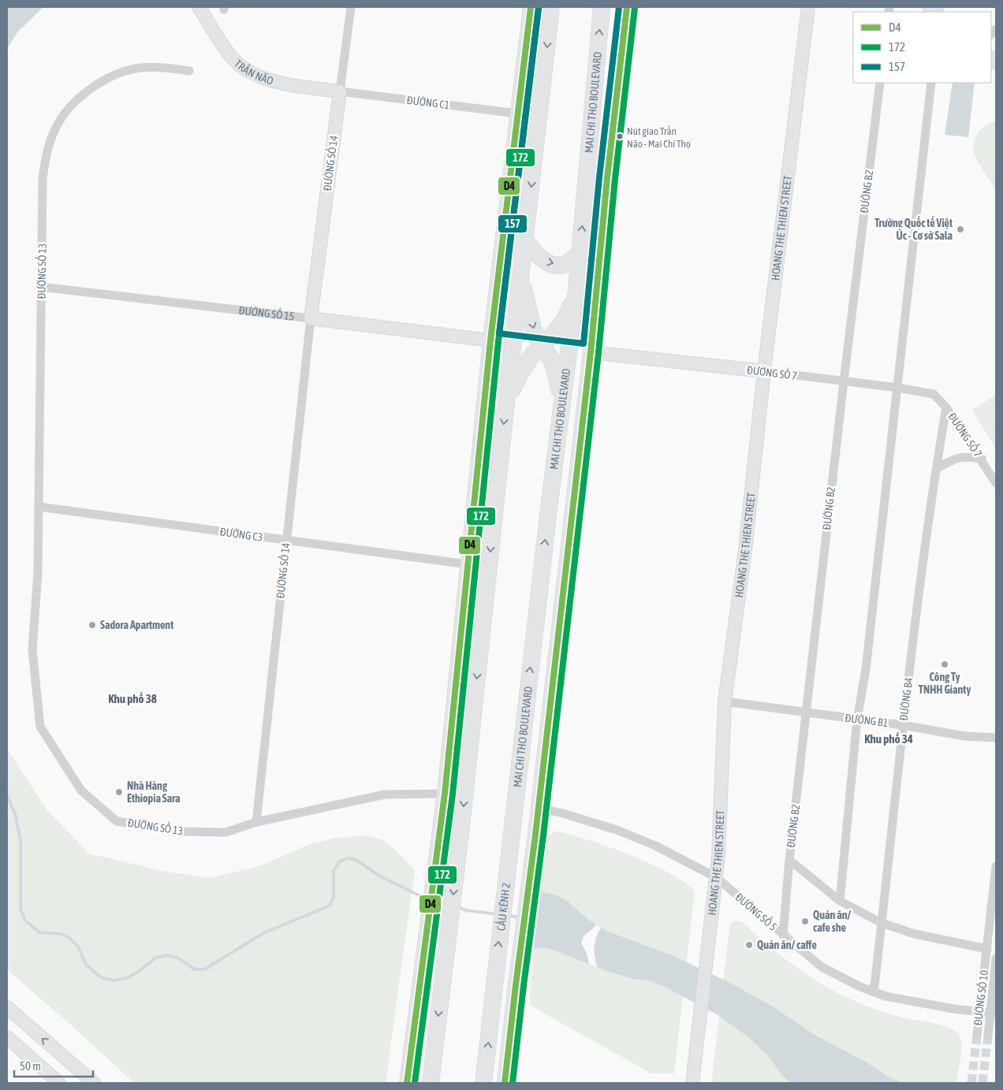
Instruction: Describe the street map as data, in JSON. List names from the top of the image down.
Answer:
{
  "streets": {
    "highway": ["MAI CHI THO BOULEVARD", "CẦU KÊNH 2"],
    "street": [
      "TRẦN NÃO",
      "ĐƯỜNG C1",
      "ĐƯỜNG SỐ 14",
      "ĐƯỜNG B2",
      "HOANG THE THIEN STREET",
      "ĐƯỜNG SỐ 13",
      "ĐƯỜNG SỐ 15",
      "ĐƯỜNG SỐ 7",
      "ĐƯỜNG C3",
      "ĐƯỜNG B4",
      "ĐƯỚNG B1",
      "ĐƯỜNG SỐ 5",
      "ĐƯỜNG SỐ 10"
    ]
  },
  "crossings": [
    ["TRẦN NÃO", "ĐƯỜNG C1"],
    ["TRẦN NÃO", "ĐƯỜNG SỐ 14"],
    ["MAI CHI THO BOULEVARD", "ĐƯỜNG SỐ 7"],
    ["MAI CHI THO BOULEVARD", "CẦU KÊNH 2"],
    ["MAI CHI THO BOULEVARD", "ĐƯỜNG SỐ 5"],
    ["ĐƯỜNG C1", "ĐƯỜNG SỐ 14"],
    ["ĐƯỜNG SỐ 14", "ĐƯỜNG SỐ 13"],
    ["ĐƯỜNG SỐ 14", "ĐƯỜNG SỐ 15"],
    ["ĐƯỜNG SỐ 14", "ĐƯỜNG C3"],
    ["ĐƯỜNG B2", "ĐƯỜNG SỐ 7"],
    ["ĐƯỜNG B2", "ĐƯỚNG B1"],
    ["ĐƯỜNG B2", "ĐƯỜNG SỐ 5"],
    ["HOANG THE THIEN STREET", "ĐƯỜNG SỐ 7"],
    ["HOANG THE THIEN STREET", "ĐƯỚNG B1"],
    ["HOANG THE THIEN STREET", "ĐƯỜNG SỐ 5"],
    ["ĐƯỜNG SỐ 13", "ĐƯỜNG SỐ 15"],
    ["ĐƯỜNG SỐ 13", "ĐƯỜNG C3"],
    ["ĐƯỜNG SỐ 7", "ĐƯỜNG B4"],
    ["ĐƯỜNG B4", "ĐƯỚNG B1"],
    ["ĐƯỜNG B4", "ĐƯỜNG SỐ 5"],
    ["ĐƯỜNG SỐ 5", "ĐƯỜNG SỐ 10"]
  ],
  "districts": ["Khu phố 38", "Khu phố 34"],
  "places": [
    "Nút giao Trần Não - Mai Chí Thọ",
    "Trường Quốc tế Việt Úc - Cơ sở Sala",
    "Sadora Apartment",
    "Công Ty TNHH Gianty",
    "Nhà Hàng Ethiopia Sara",
    "Quán ăn/ cafe she",
    "Quán ăn/ caffe"
  ],
  "lines": ["transit line D4", "transit line 157", "transit line 172"],
  "legend": ["D4", "172", "157"],
  "scale_bar": "50 m"
}
